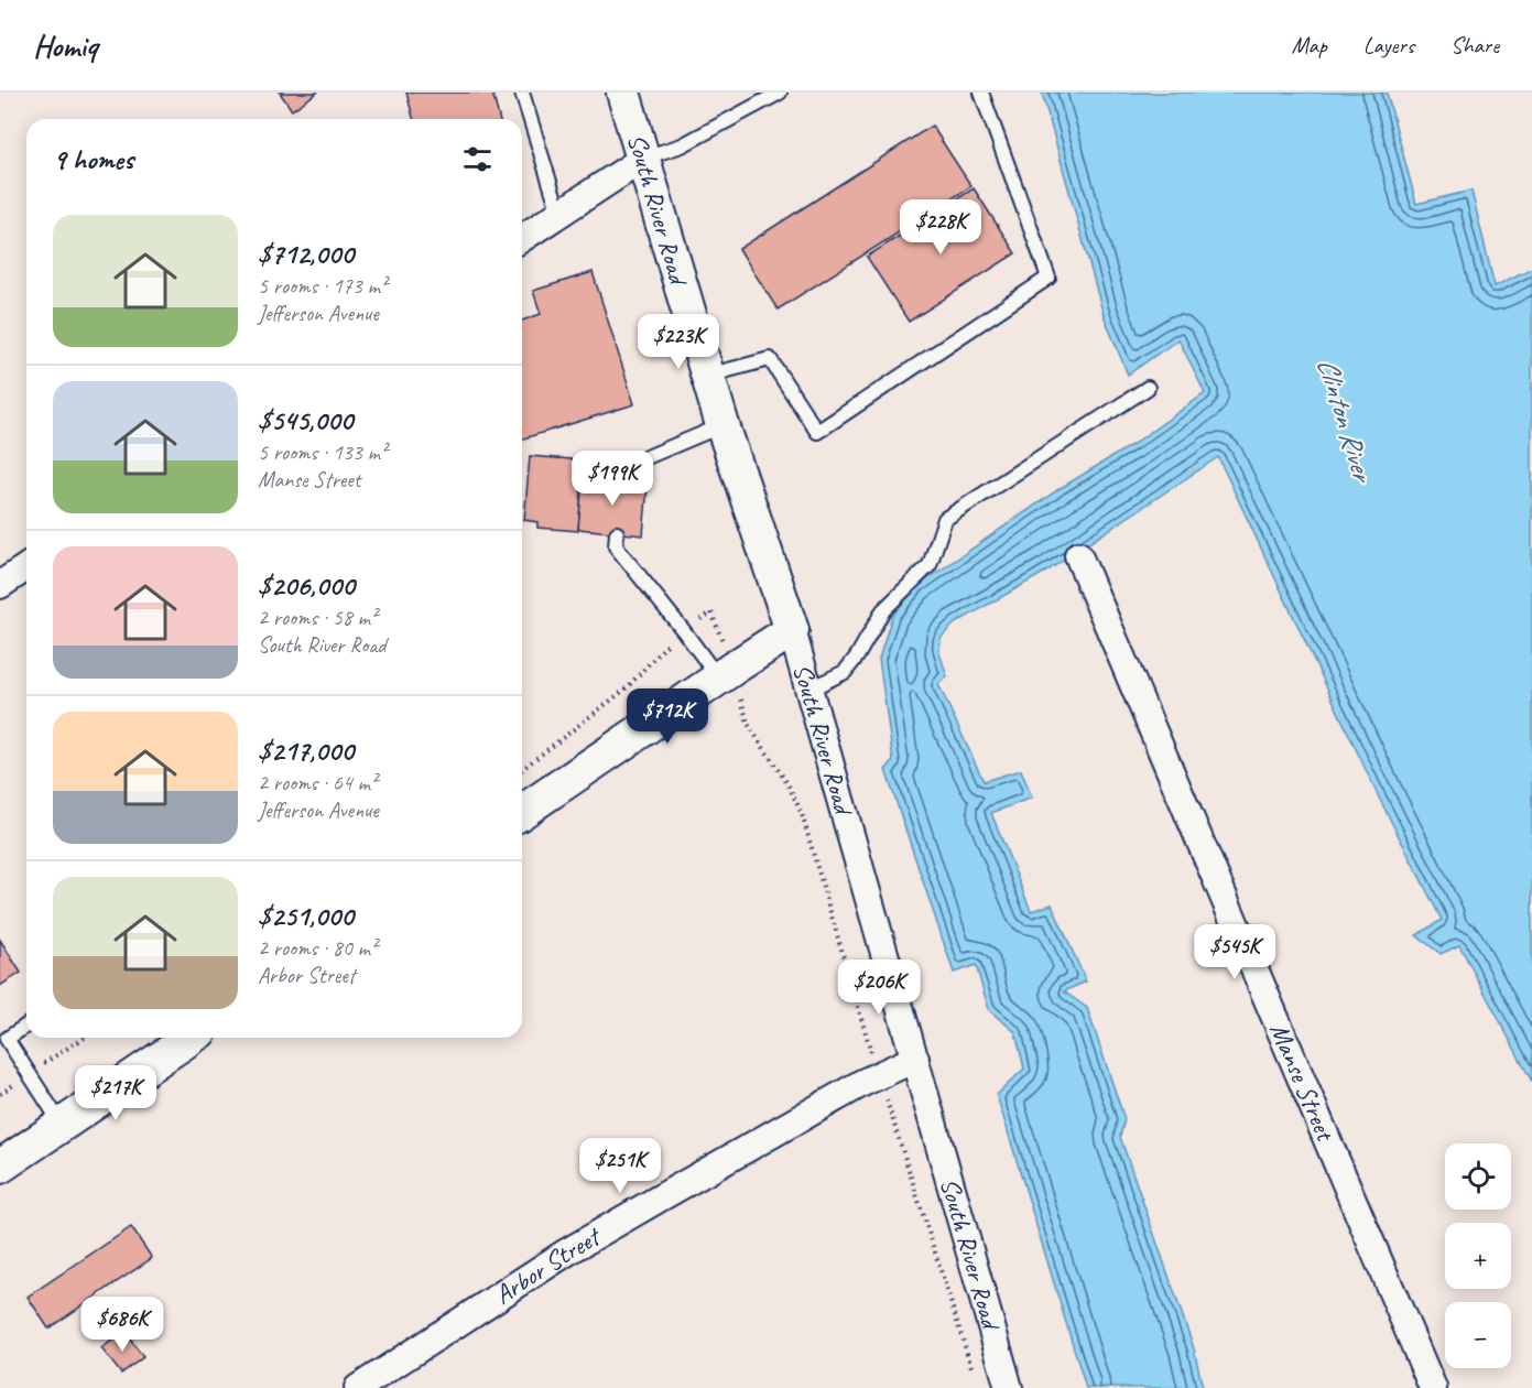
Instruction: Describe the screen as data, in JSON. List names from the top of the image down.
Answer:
{
  "streets": {
    "street": ["South River Road", "Manse Street", "Arbor Street"]
  },
  "crossings": [
    ["South River Road", "Arbor Street"]
  ],
  "water": ["Clinton River"],
  "page": {
    "header": "Homiq",
    "nav": ["Map", "Layers", "Share"],
    "heading": "9 homes",
    "list": [
      {
        "name": "$712,000",
        "note": "5 rooms · 173 m² · Jefferson Avenue"
      },
      {
        "name": "$545,000",
        "note": "5 rooms · 133 m² · Manse Street"
      },
      {
        "name": "$206,000",
        "note": "2 rooms · 58 m² · South River Road"
      },
      {
        "name": "$217,000",
        "note": "2 rooms · 64 m² · Jefferson Avenue"
      },
      {
        "name": "$251,000",
        "note": "2 rooms · 80 m² · Arbor Street"
      }
    ],
    "price": [
      "$228K",
      "$223K",
      "$199K",
      "$712K",
      "$545K",
      "$206K",
      "$217K",
      "$251K",
      "$686K"
    ],
    "map_buttons": ["+", "−"]
  }
}
